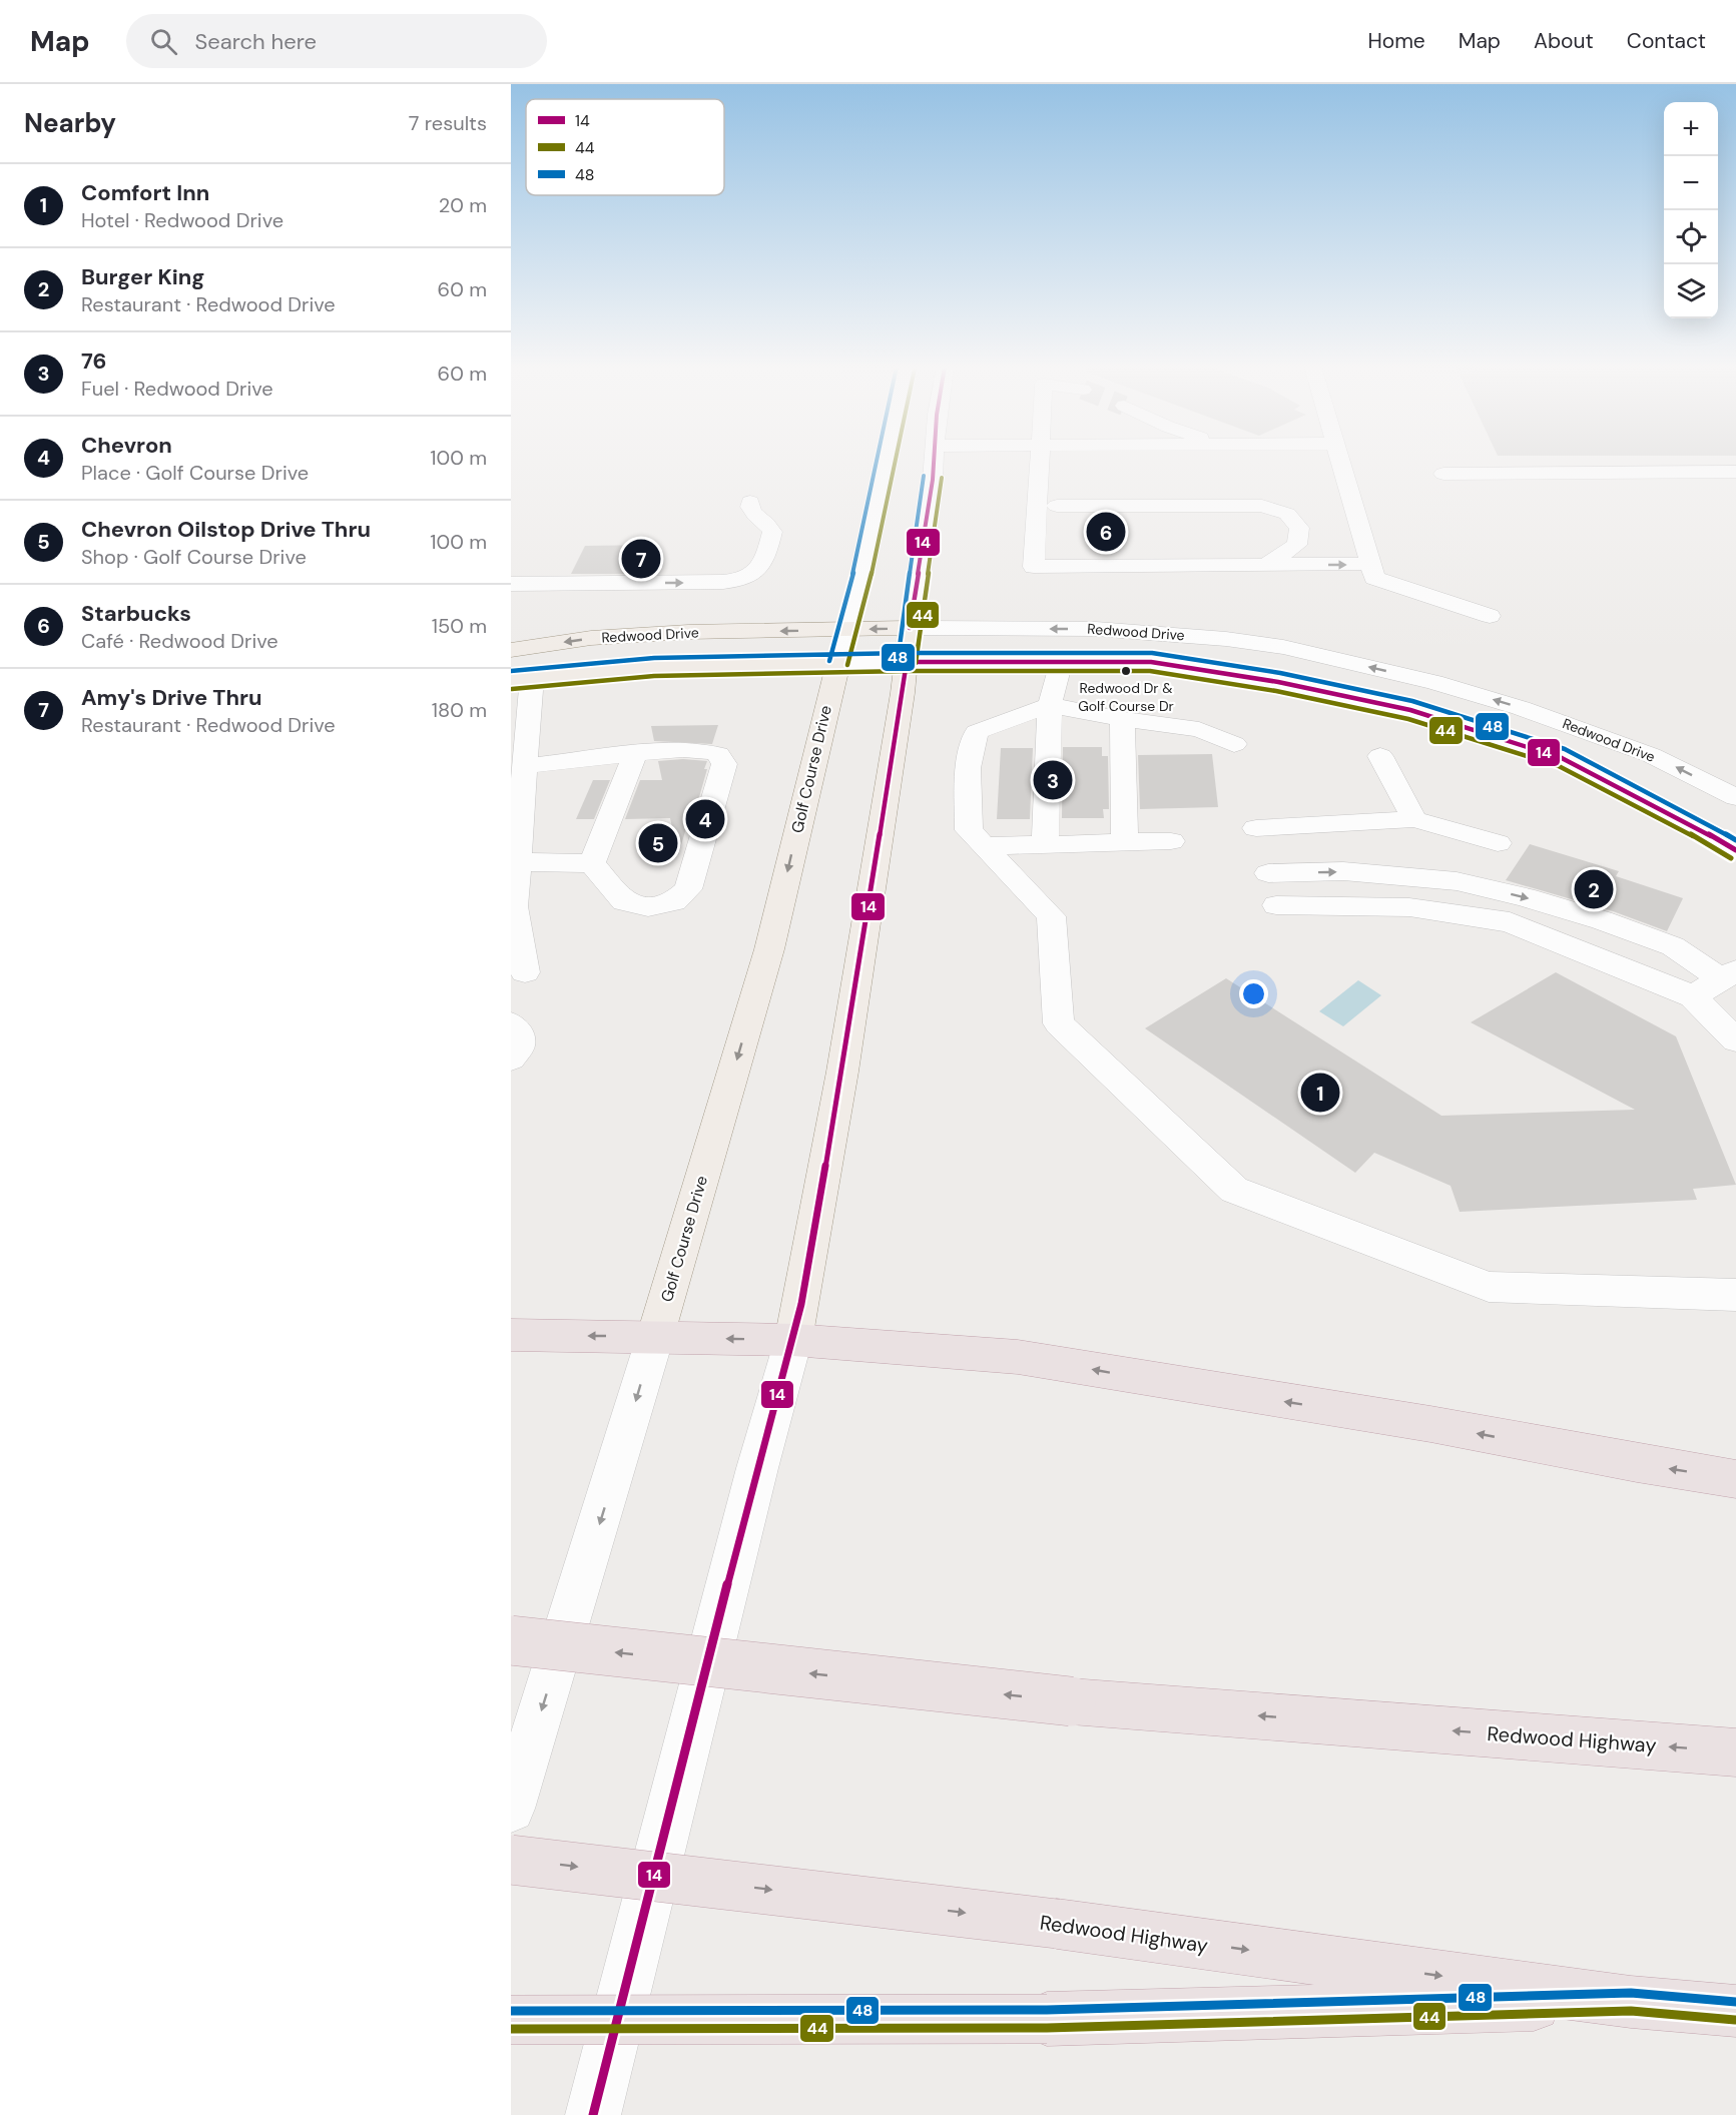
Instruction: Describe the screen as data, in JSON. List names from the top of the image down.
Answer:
{
  "streets": {
    "highway": ["Redwood Highway"],
    "main road": ["Redwood Drive", "Golf Course Drive"]
  },
  "crossings": [
    ["Redwood Drive", "Golf Course Drive"]
  ],
  "one_way": ["Redwood Drive"],
  "places": ["Redwood Dr & Golf Course Dr"],
  "lines": ["transit line 14", "transit line 44", "transit line 48"],
  "legend": ["14", "44", "48"],
  "page": {
    "header": "Map",
    "search": "Search here",
    "nav": [
      "Home",
      "Map",
      "About",
      "Contact"
    ],
    "heading": ["Nearby", "7 results"],
    "map_buttons": ["+", "−"],
    "list": [
      {
        "mark": "1",
        "name": "Comfort Inn",
        "note": "Hotel · Redwood Drive",
        "value": "20 m"
      },
      {
        "mark": "2",
        "name": "Burger King",
        "note": "Restaurant · Redwood Drive",
        "value": "60 m"
      },
      {
        "mark": "3",
        "name": "76",
        "note": "Fuel · Redwood Drive",
        "value": "60 m"
      },
      {
        "mark": "4",
        "name": "Chevron",
        "note": "Place · Golf Course Drive",
        "value": "100 m"
      },
      {
        "mark": "5",
        "name": "Chevron Oilstop Drive Thru",
        "note": "Shop · Golf Course Drive",
        "value": "100 m"
      },
      {
        "mark": "6",
        "name": "Starbucks",
        "note": "Café · Redwood Drive",
        "value": "150 m"
      },
      {
        "mark": "7",
        "name": "Amy's Drive Thru",
        "note": "Restaurant · Redwood Drive",
        "value": "180 m"
      }
    ],
    "pins": [
      "6",
      "7",
      "3",
      "4",
      "5",
      "2",
      "1"
    ]
  }
}
